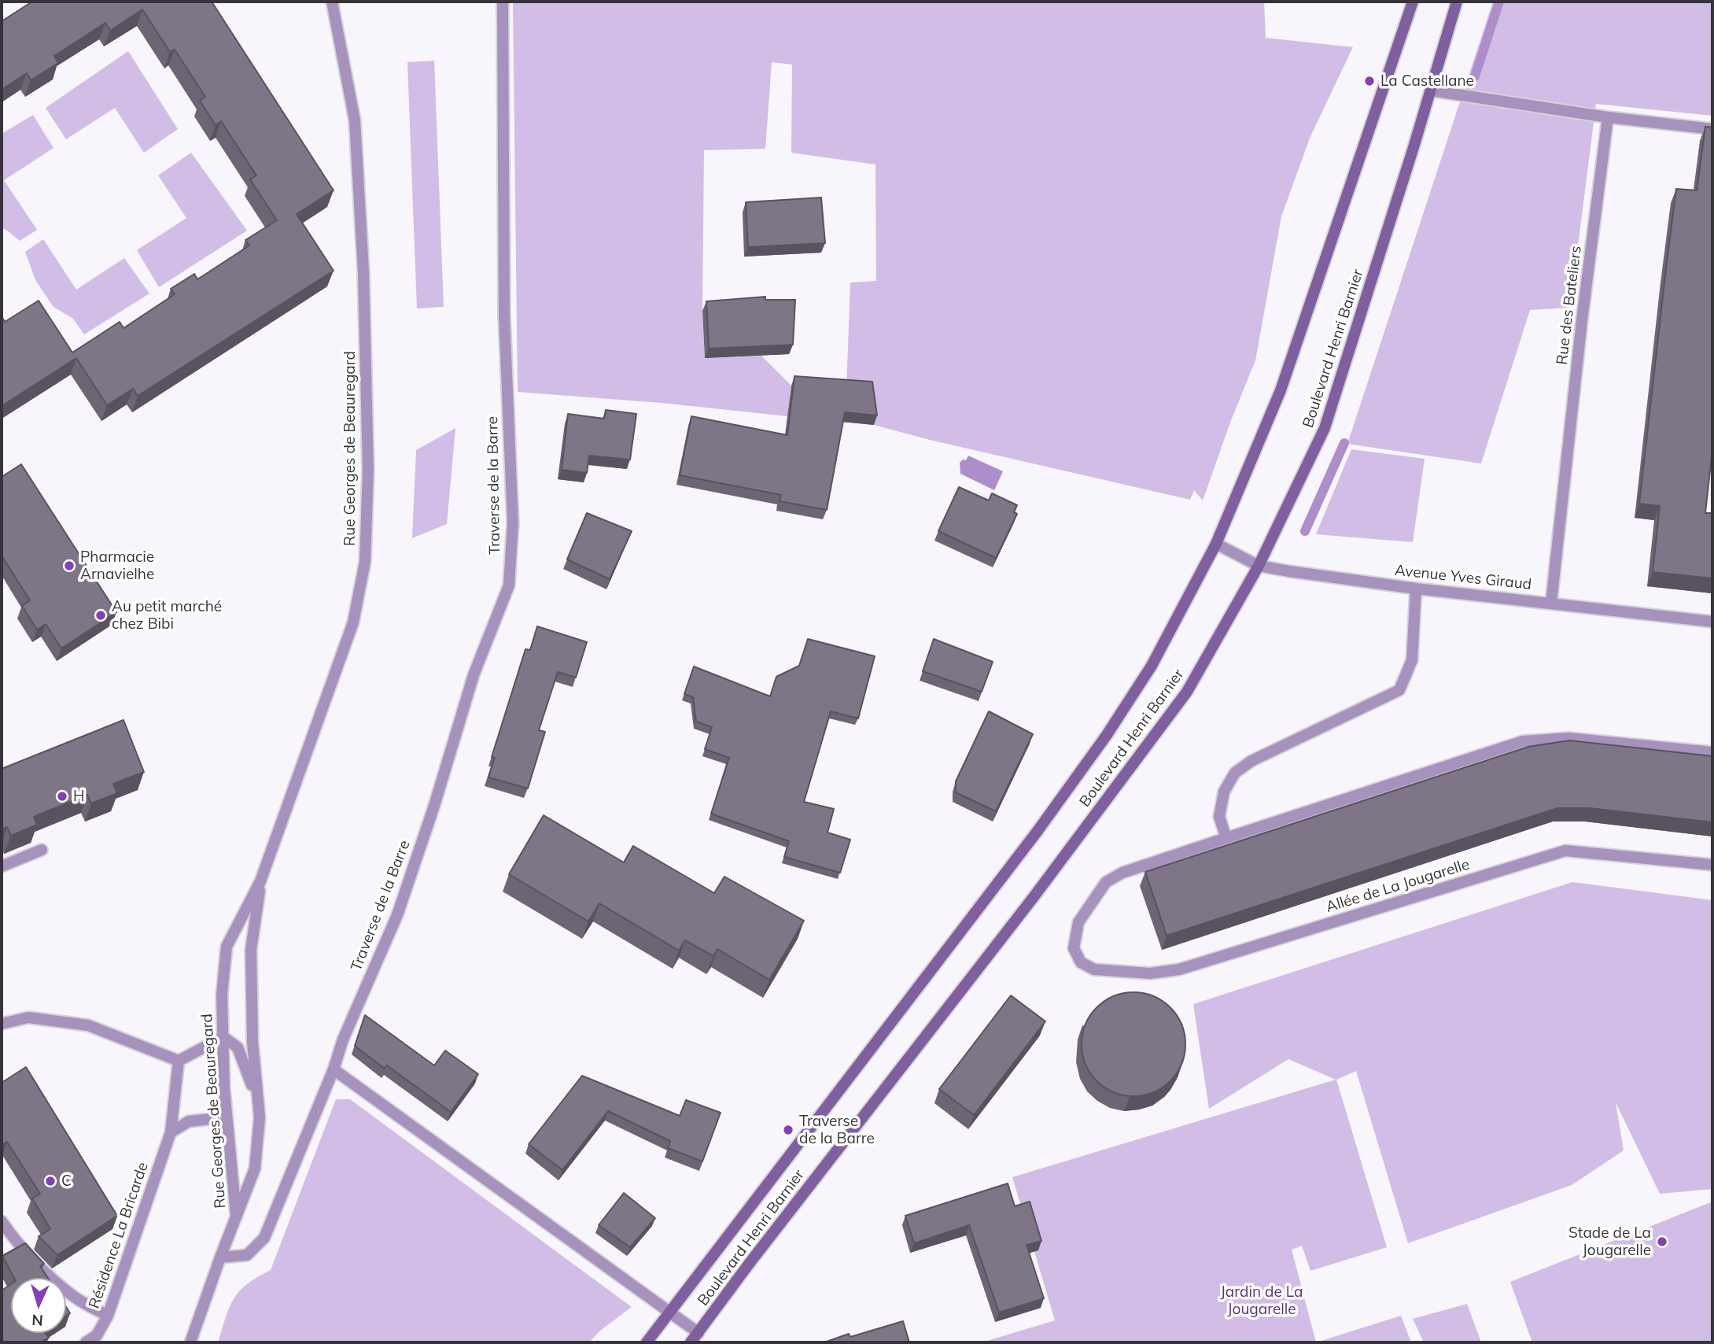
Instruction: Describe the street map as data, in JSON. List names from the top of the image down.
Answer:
{
  "streets": {
    "main road": ["Boulevard Henri Barnier"],
    "street": [
      "Rue des Bateliers",
      "Rue Georges de Beauregard",
      "Traverse de la Barre",
      "Avenue Yves Giraud",
      "Allée de La Jougarelle",
      "Résidence La Bricarde"
    ]
  },
  "crossings": [
    ["Rue des Bateliers", "Avenue Yves Giraud"],
    ["Boulevard Henri Barnier", "Avenue Yves Giraud"],
    ["Rue Georges de Beauregard", "Traverse de la Barre"]
  ],
  "parks": ["Jardin de La Jougarelle"],
  "places": [
    "La Castellane",
    "Pharmacie Arnavielhe",
    "Au petit marché chez Bibi",
    "H",
    "Traverse de la Barre",
    "C",
    "Stade de La Jougarelle"
  ],
  "north": "bottom"
}
